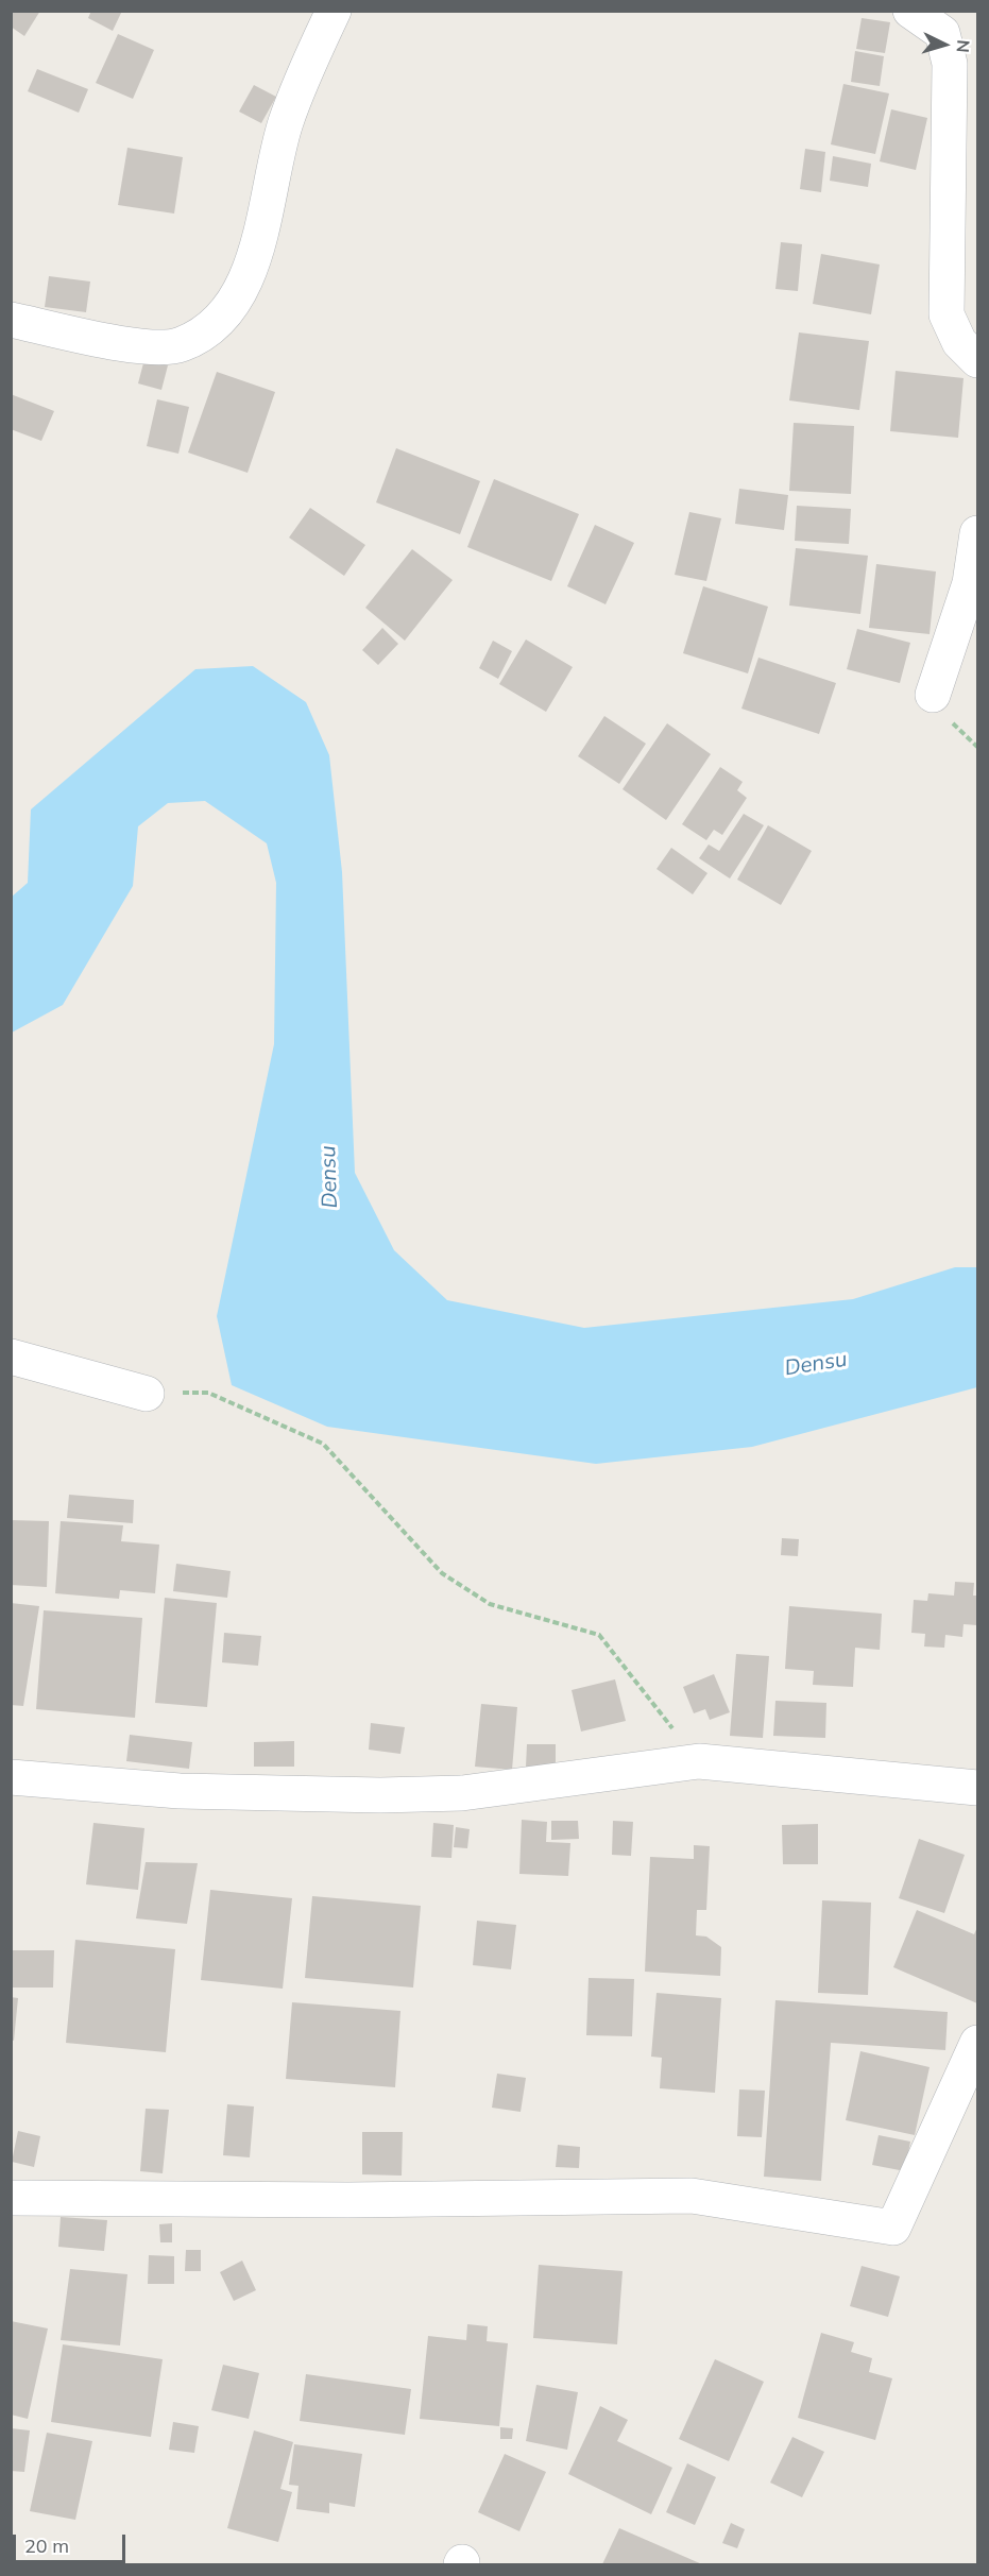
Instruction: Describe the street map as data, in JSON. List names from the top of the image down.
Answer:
{
  "water": ["Densu"],
  "scale_bar": "20 m",
  "north": "right"
}
